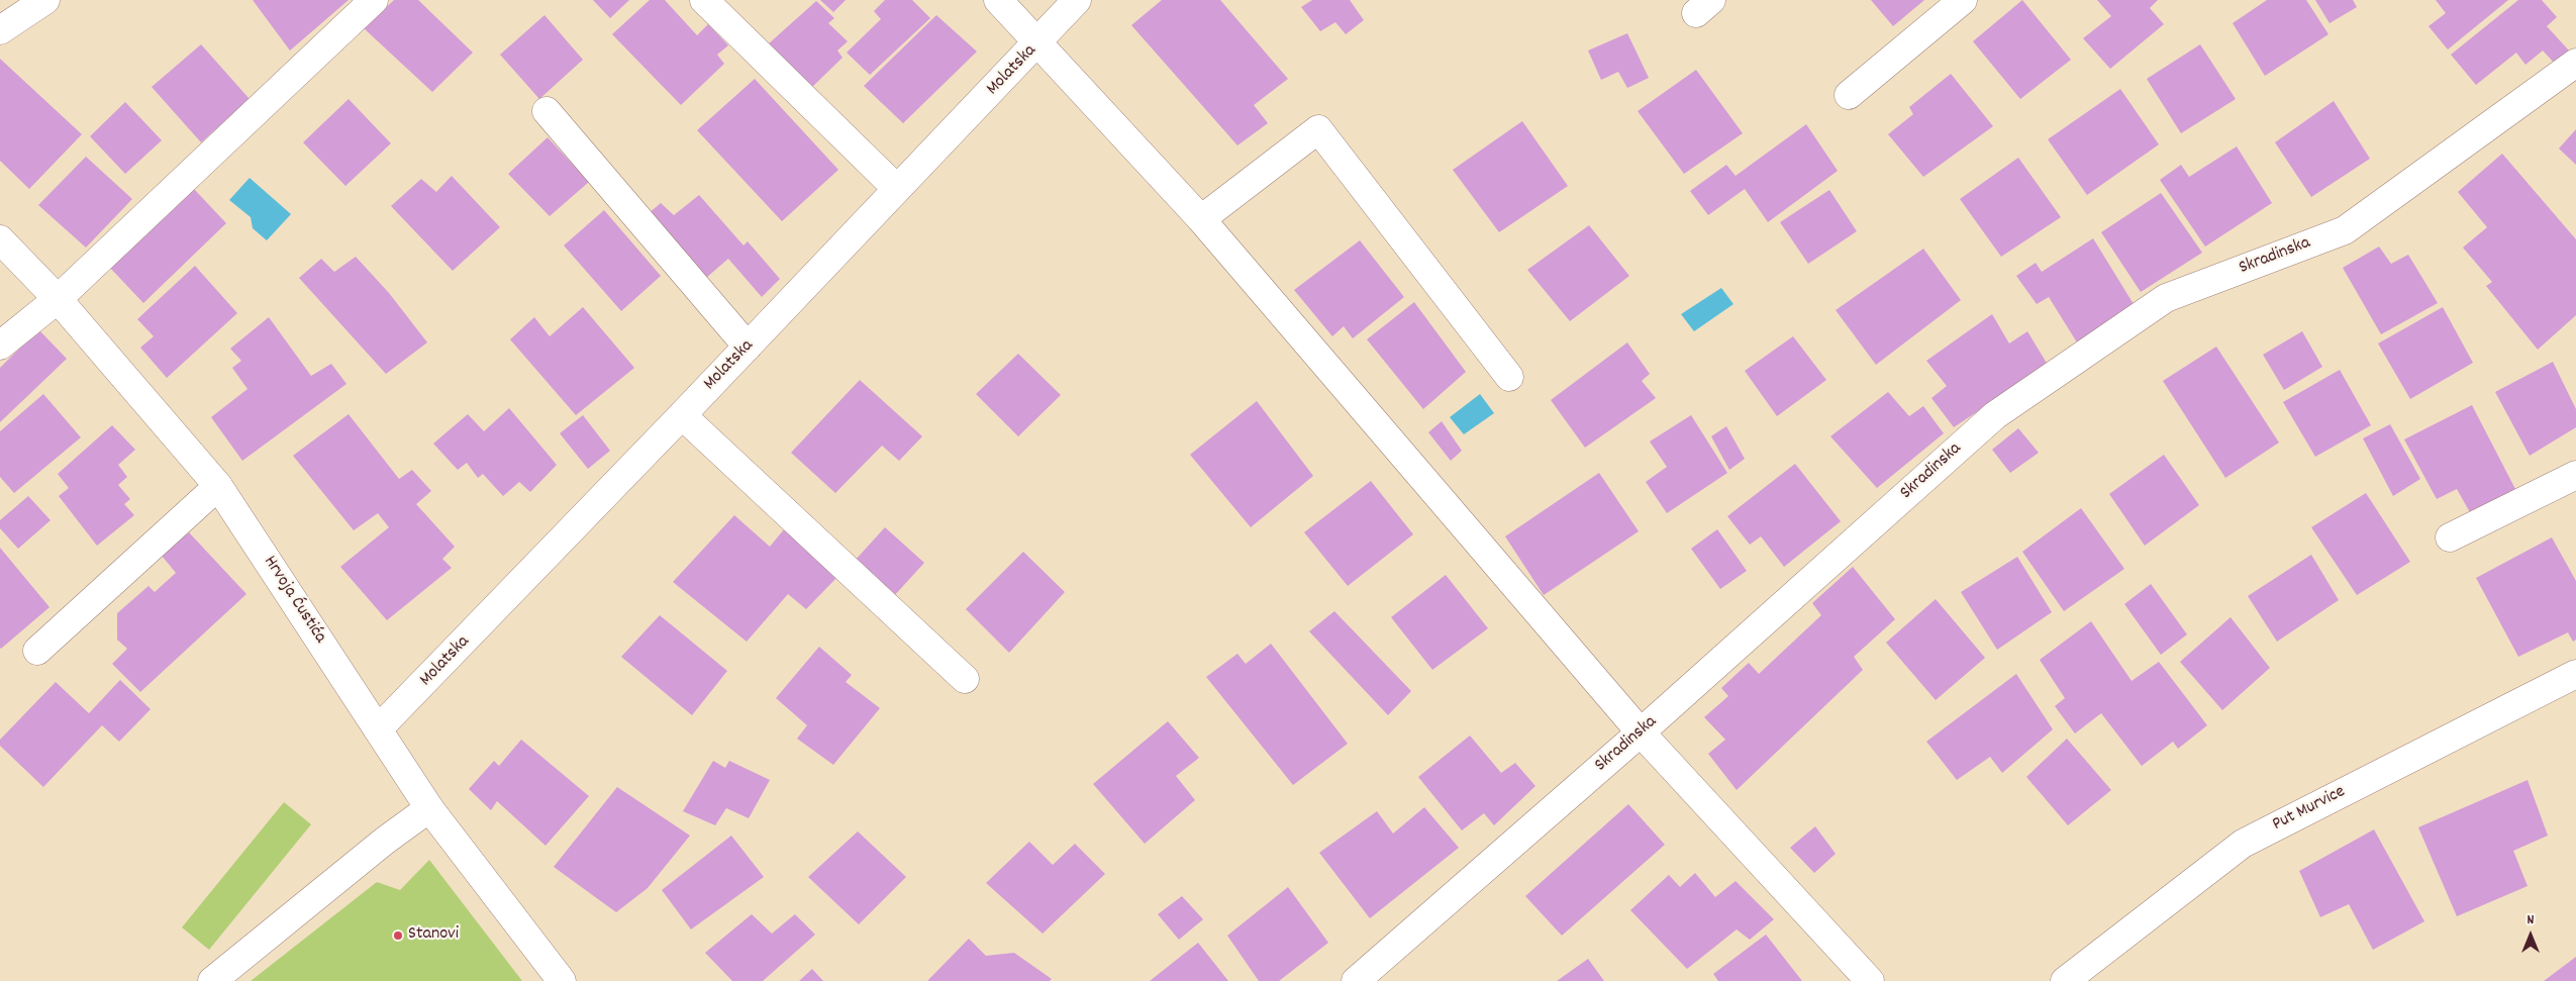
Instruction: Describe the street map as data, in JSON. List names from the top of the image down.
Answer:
{
  "streets": {
    "street": [
      "Molatska",
      "Skradinska",
      "Hrvoja Ćustića",
      "Put Murvice"
    ]
  },
  "crossings": [
    ["Molatska", "Hrvoja Ćustića"]
  ],
  "places": ["Stanovi"],
  "north": "top"
}
